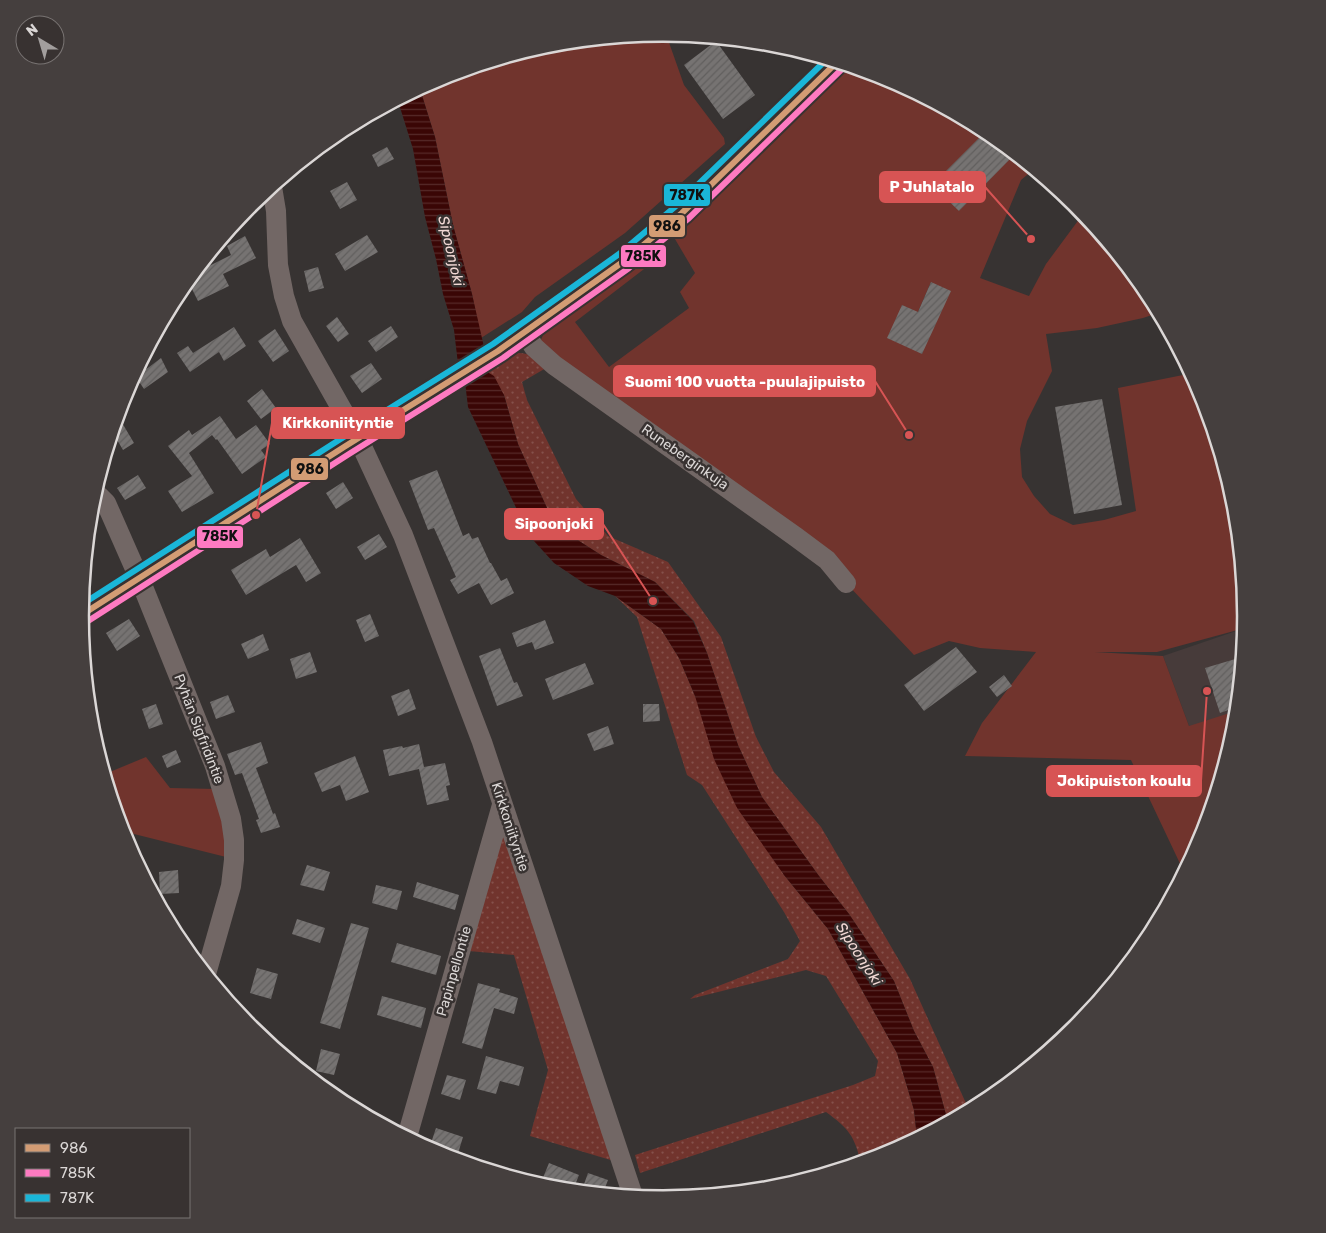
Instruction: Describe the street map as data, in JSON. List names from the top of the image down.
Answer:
{
  "streets": {
    "street": [
      "Runeberginkuja",
      "Pyhän Sigfridintie",
      "Kirkkoniityntie",
      "Papinpellontie"
    ]
  },
  "crossings": [
    ["Kirkkoniityntie", "Papinpellontie"]
  ],
  "water": ["Sipoonjoki"],
  "places": [
    "P Juhlatalo",
    "Suomi 100 vuotta -puulajipuisto",
    "Kirkkoniityntie",
    "Sipoonjoki",
    "Jokipuiston koulu"
  ],
  "lines": ["transit line 787K", "transit line 986", "transit line 785K"],
  "legend": ["986", "785K", "787K"],
  "north": "top left"
}
